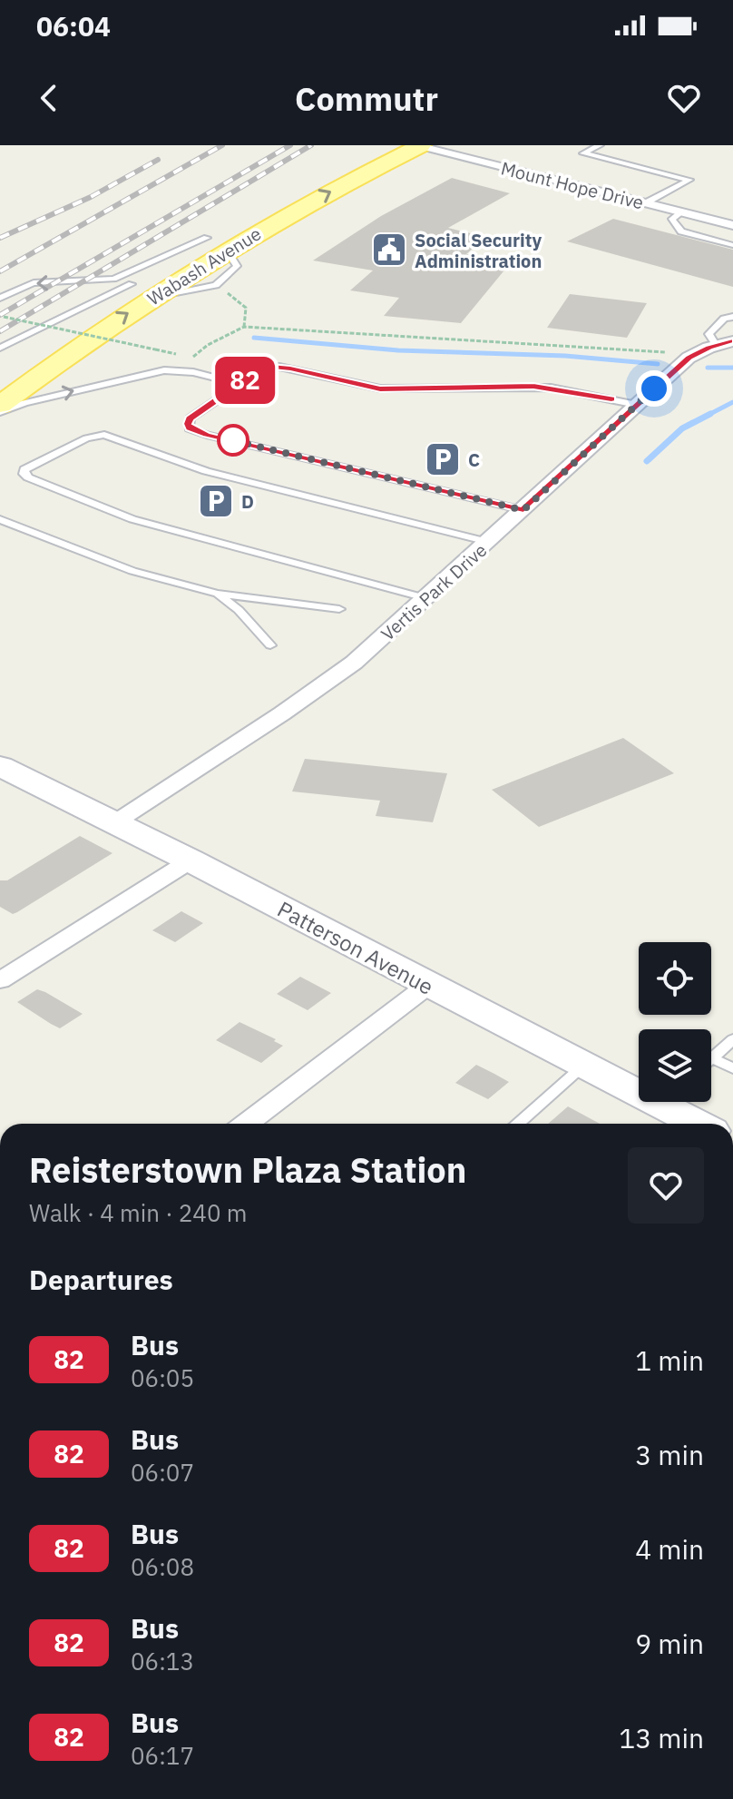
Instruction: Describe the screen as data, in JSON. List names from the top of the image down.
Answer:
{
  "streets": {
    "main road": ["Wabash Avenue", "Patterson Avenue"],
    "street": ["Mount Hope Drive", "Vertis Park Drive"]
  },
  "crossings": [
    ["Mount Hope Drive", "Wabash Avenue"],
    ["Vertis Park Drive", "Patterson Avenue"]
  ],
  "places": {
    "public building": ["Social Security Administration"],
    "parking": ["C", "D"]
  },
  "lines": ["bus line 82"],
  "page": {
    "status": "06:04",
    "header": "Commutr",
    "on_map": "82",
    "heading": [
      ["Reisterstown Plaza Station", "Walk · 4 min · 240 m"],
      "Departures"
    ],
    "list": [
      {
        "mark": "82",
        "name": "Bus",
        "note": "06:05",
        "value": "1 min"
      },
      {
        "mark": "82",
        "name": "Bus",
        "note": "06:07",
        "value": "3 min"
      },
      {
        "mark": "82",
        "name": "Bus",
        "note": "06:08",
        "value": "4 min"
      },
      {
        "mark": "82",
        "name": "Bus",
        "note": "06:13",
        "value": "9 min"
      },
      {
        "mark": "82",
        "name": "Bus",
        "note": "06:17",
        "value": "13 min"
      }
    ]
  }
}
